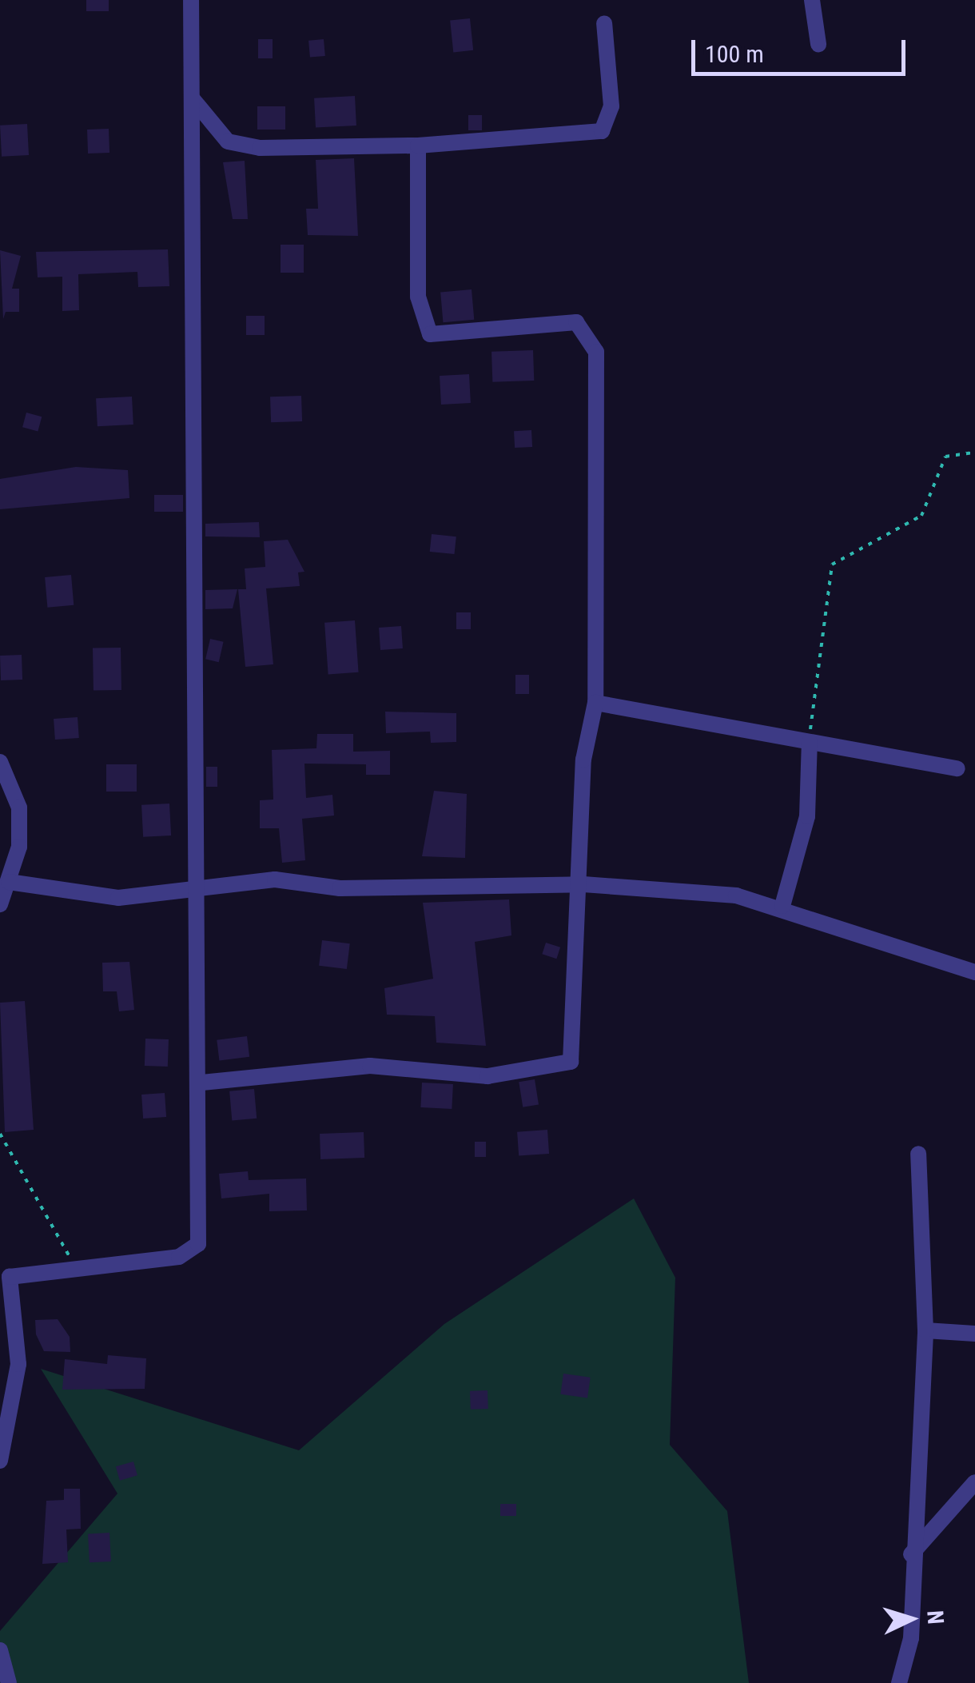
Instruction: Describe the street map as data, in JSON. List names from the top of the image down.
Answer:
{
  "scale_bar": "100 m",
  "north": "right"
}
